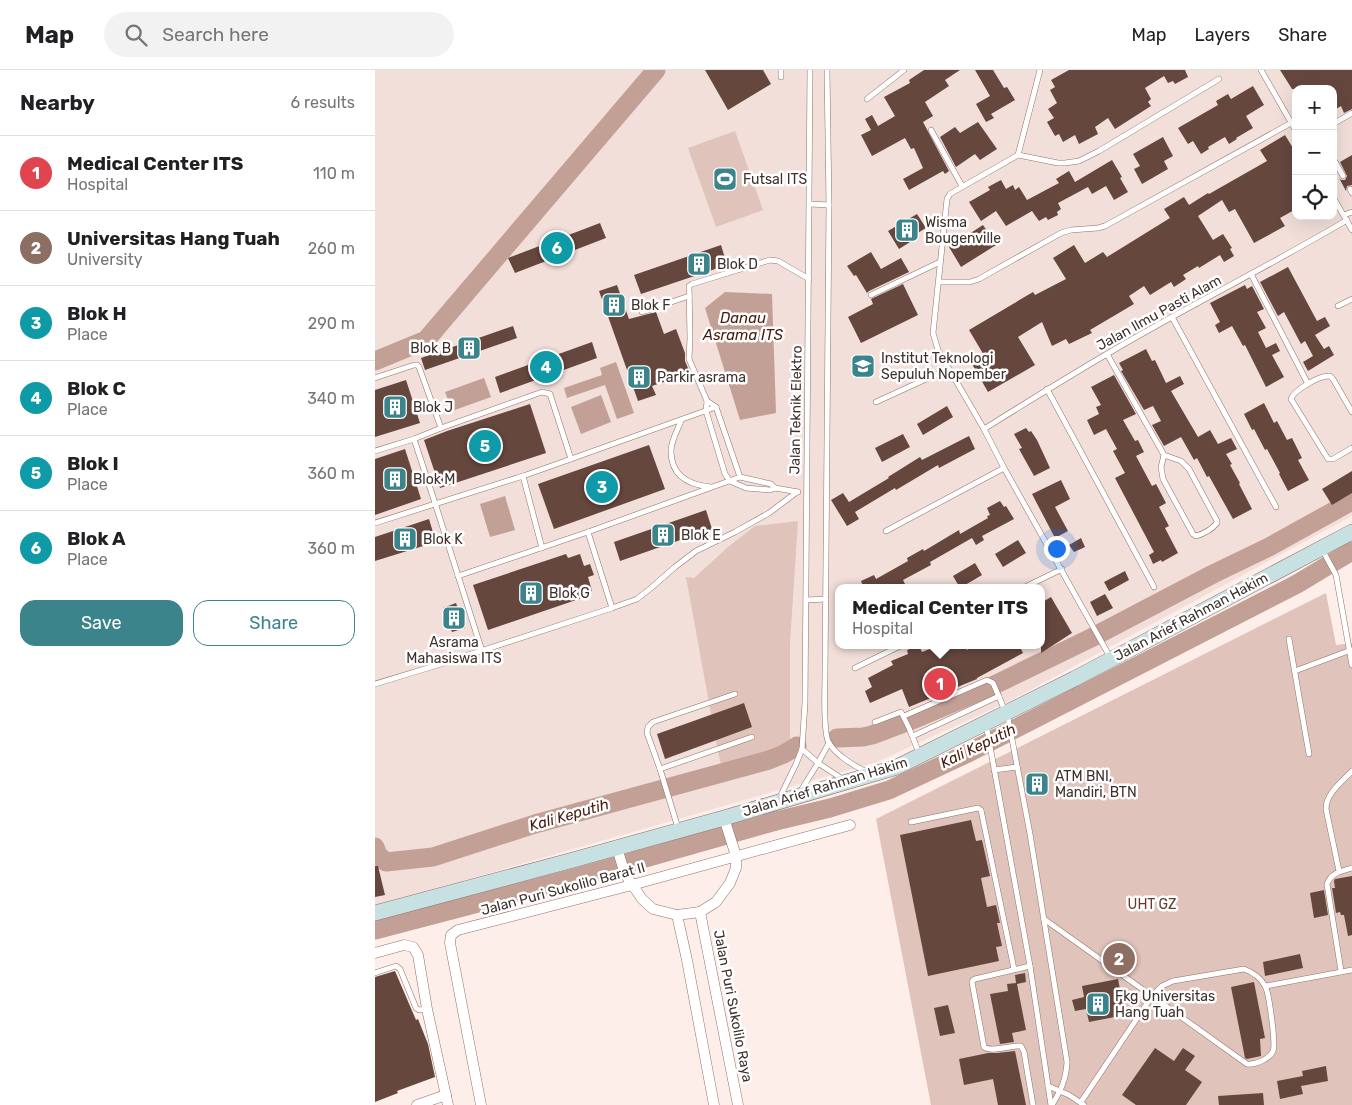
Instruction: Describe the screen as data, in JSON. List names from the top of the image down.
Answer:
{
  "streets": {
    "main road": ["Jalan Arief Rahman Hakim"],
    "street": ["Jalan Puri Sukolilo Barat II", "Jalan Puri Sukolilo Raya"],
    "lane": ["Jalan Ilmu Pasti Alam", "Jalan Teknik Elektro"]
  },
  "crossings": [
    ["Jalan Teknik Elektro", "Jalan Arief Rahman Hakim"]
  ],
  "water": ["Danau Asrama ITS", "Kali Keputih"],
  "parks": ["UHT GZ"],
  "places": {
    "sports": ["Futsal ITS"],
    "building": [
      "Wisma Bougenville",
      "Blok D",
      "Blok F",
      "Blok B",
      "Parkir asrama",
      "Blok J",
      "Blok M",
      "Blok E",
      "Blok K",
      "Blok G",
      "Asrama Mahasiswa ITS",
      "ATM BNI, Mandiri, BTN",
      "Fkg Universitas Hang Tuah"
    ],
    "school or university": ["Institut Teknologi Sepuluh Nopember"]
  },
  "page": {
    "header": "Map",
    "search": "Search here",
    "nav": ["Map", "Layers", "Share"],
    "heading": ["Nearby", "6 results"],
    "map_buttons": ["+", "−"],
    "list": [
      {
        "mark": "1",
        "name": "Medical Center ITS",
        "note": "Hospital",
        "value": "110 m"
      },
      {
        "mark": "2",
        "name": "Universitas Hang Tuah",
        "note": "University",
        "value": "260 m"
      },
      {
        "mark": "3",
        "name": "Blok H",
        "note": "Place",
        "value": "290 m"
      },
      {
        "mark": "4",
        "name": "Blok C",
        "note": "Place",
        "value": "340 m"
      },
      {
        "mark": "5",
        "name": "Blok I",
        "note": "Place",
        "value": "360 m"
      },
      {
        "mark": "6",
        "name": "Blok A",
        "note": "Place",
        "value": "360 m"
      }
    ],
    "pins": [
      "6",
      "4",
      "5",
      "3",
      "1",
      "2"
    ],
    "popup": ["Medical Center ITS", "Hospital"],
    "buttons": ["Save", "Share"]
  }
}
